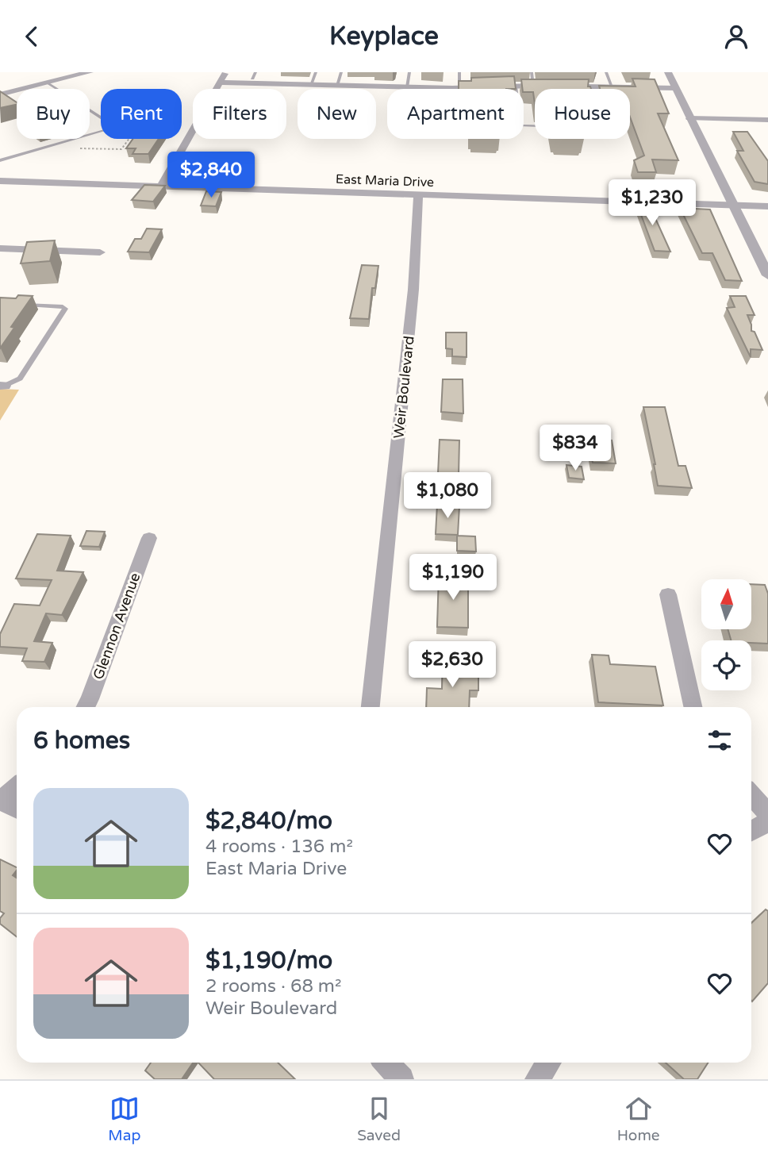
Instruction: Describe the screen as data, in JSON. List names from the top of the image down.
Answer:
{
  "streets": {
    "street": ["East Maria Drive", "Weir Boulevard", "Glennon Avenue"]
  },
  "crossings": [
    ["East Maria Drive", "Weir Boulevard"]
  ],
  "north": "top",
  "page": {
    "header": "Keyplace",
    "chip": [
      "Buy",
      "Rent",
      "Filters",
      "New",
      "Apartment",
      "House"
    ],
    "price": [
      "$2,840",
      "$1,230",
      "$834",
      "$1,080",
      "$1,190",
      "$2,630"
    ],
    "heading": "6 homes",
    "list": [
      {
        "name": "$2,840/mo",
        "note": "4 rooms · 136 m² · East Maria Drive"
      },
      {
        "name": "$1,190/mo",
        "note": "2 rooms · 68 m² · Weir Boulevard"
      }
    ],
    "tabs": ["Map", "Saved", "Home"]
  }
}
